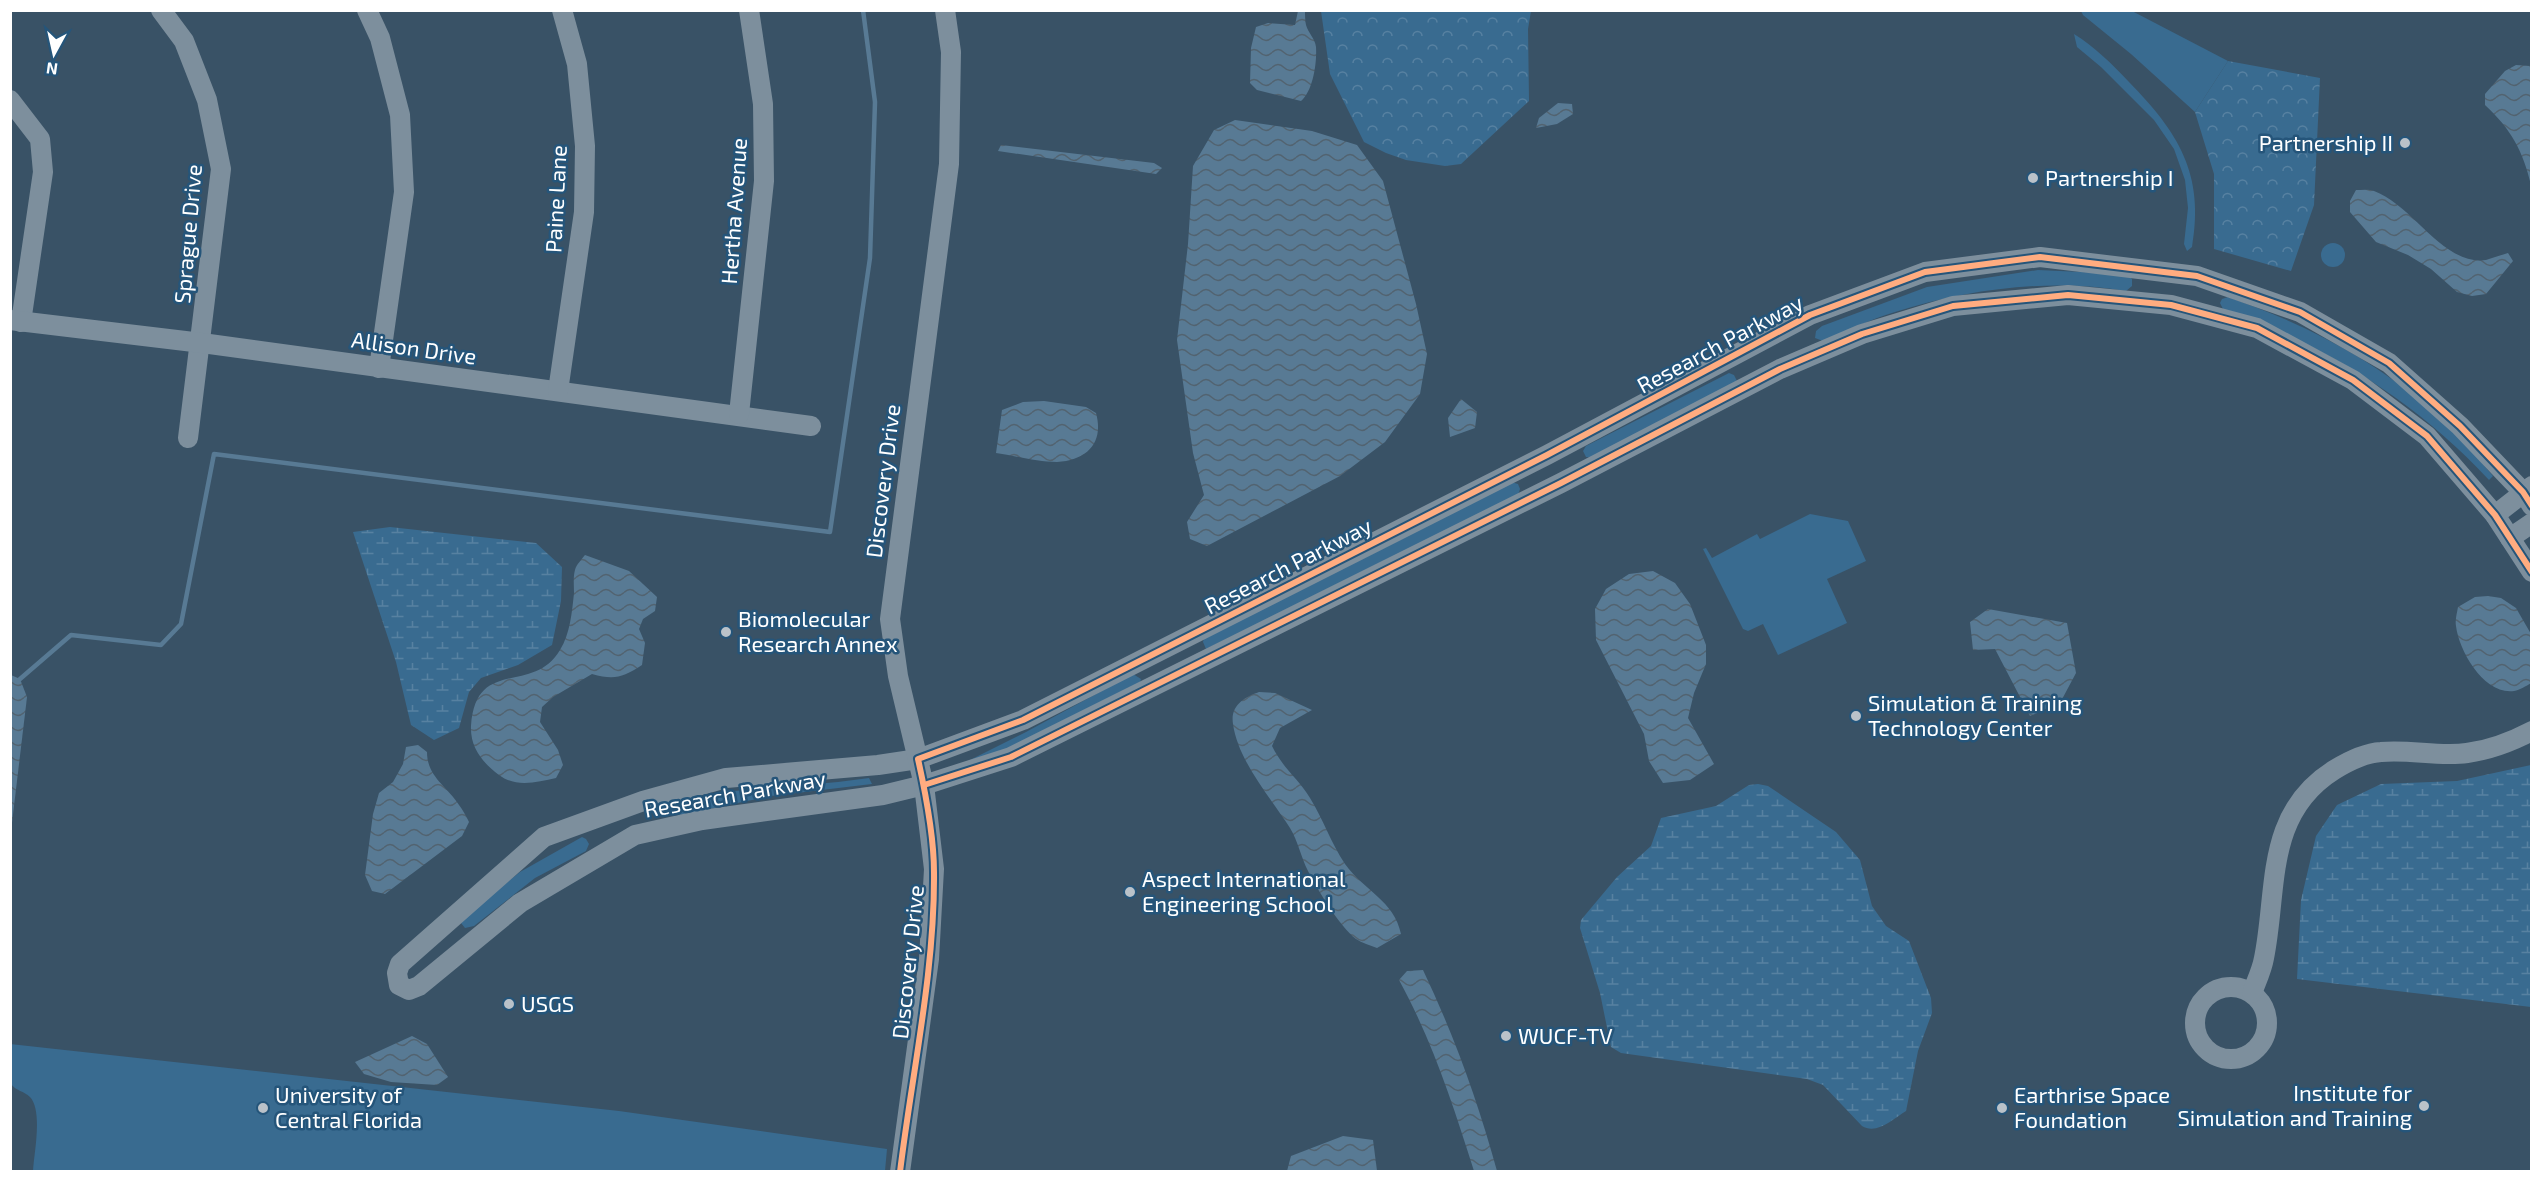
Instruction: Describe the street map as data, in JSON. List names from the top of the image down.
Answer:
{
  "streets": {
    "street": [
      "Paine Lane",
      "Hertha Avenue",
      "Sprague Drive",
      "Research Parkway",
      "Allison Drive",
      "Discovery Drive"
    ]
  },
  "crossings": [
    ["Paine Lane", "Allison Drive"],
    ["Hertha Avenue", "Allison Drive"],
    ["Sprague Drive", "Allison Drive"],
    ["Research Parkway", "Discovery Drive"]
  ],
  "places": [
    "Partnership II",
    "Partnership I",
    "Biomolecular Research Annex",
    "Simulation & Training Technology Center",
    "Aspect International Engineering School",
    "USGS",
    "WUCF-TV",
    "Institute for Simulation and Training",
    "University of Central Florida",
    "Earthrise Space Foundation"
  ],
  "north": "bottom"
}
